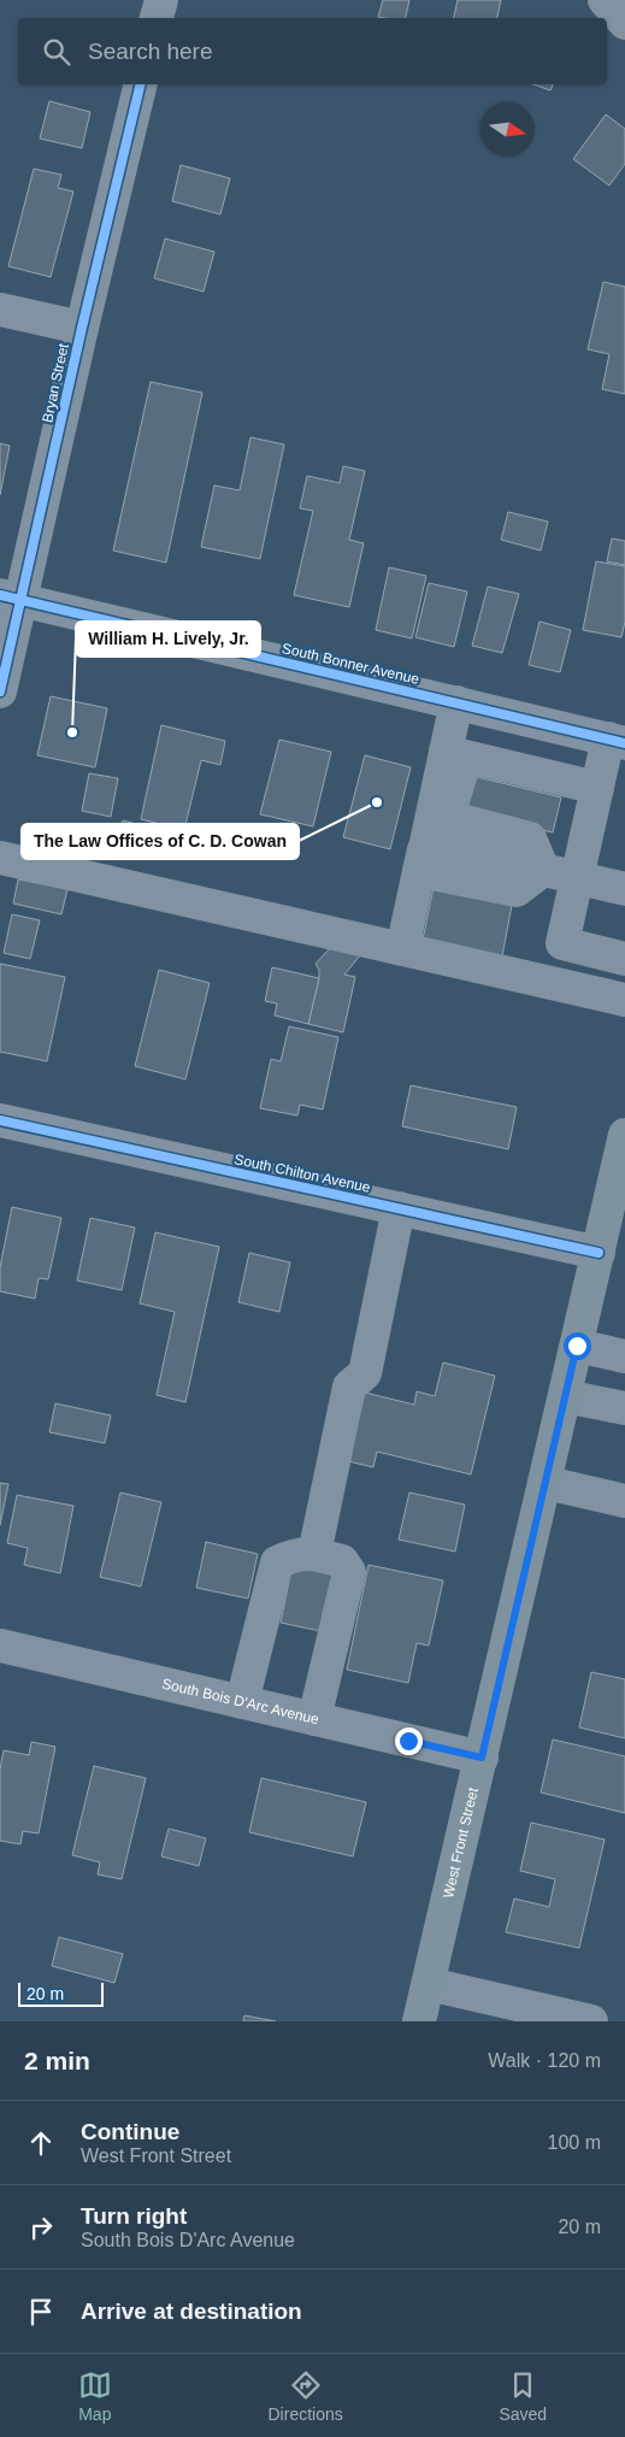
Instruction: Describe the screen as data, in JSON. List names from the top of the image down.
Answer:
{
  "streets": {
    "main road": ["West Front Street"],
    "street": [
      "Bryan Street",
      "South Bonner Avenue",
      "South Chilton Avenue",
      "South Bois D'Arc Avenue"
    ]
  },
  "crossings": [
    ["Bryan Street", "South Bonner Avenue"],
    ["South Chilton Avenue", "West Front Street"],
    ["South Bois D'Arc Avenue", "West Front Street"]
  ],
  "places": ["William H. Lively, Jr.", "The Law Offices of C. D. Cowan"],
  "scale_bar": "20 m",
  "north": "right",
  "page": {
    "search": "Search here",
    "scale": "20 m",
    "heading": ["2 min", "Walk · 120 m"],
    "list": [
      ["Continue", "West Front Street", "100 m"],
      ["Turn right", "South Bois D'Arc Avenue", "20 m"],
      "Arrive at destination"
    ],
    "nav": ["Map", "Directions", "Saved"]
  }
}
